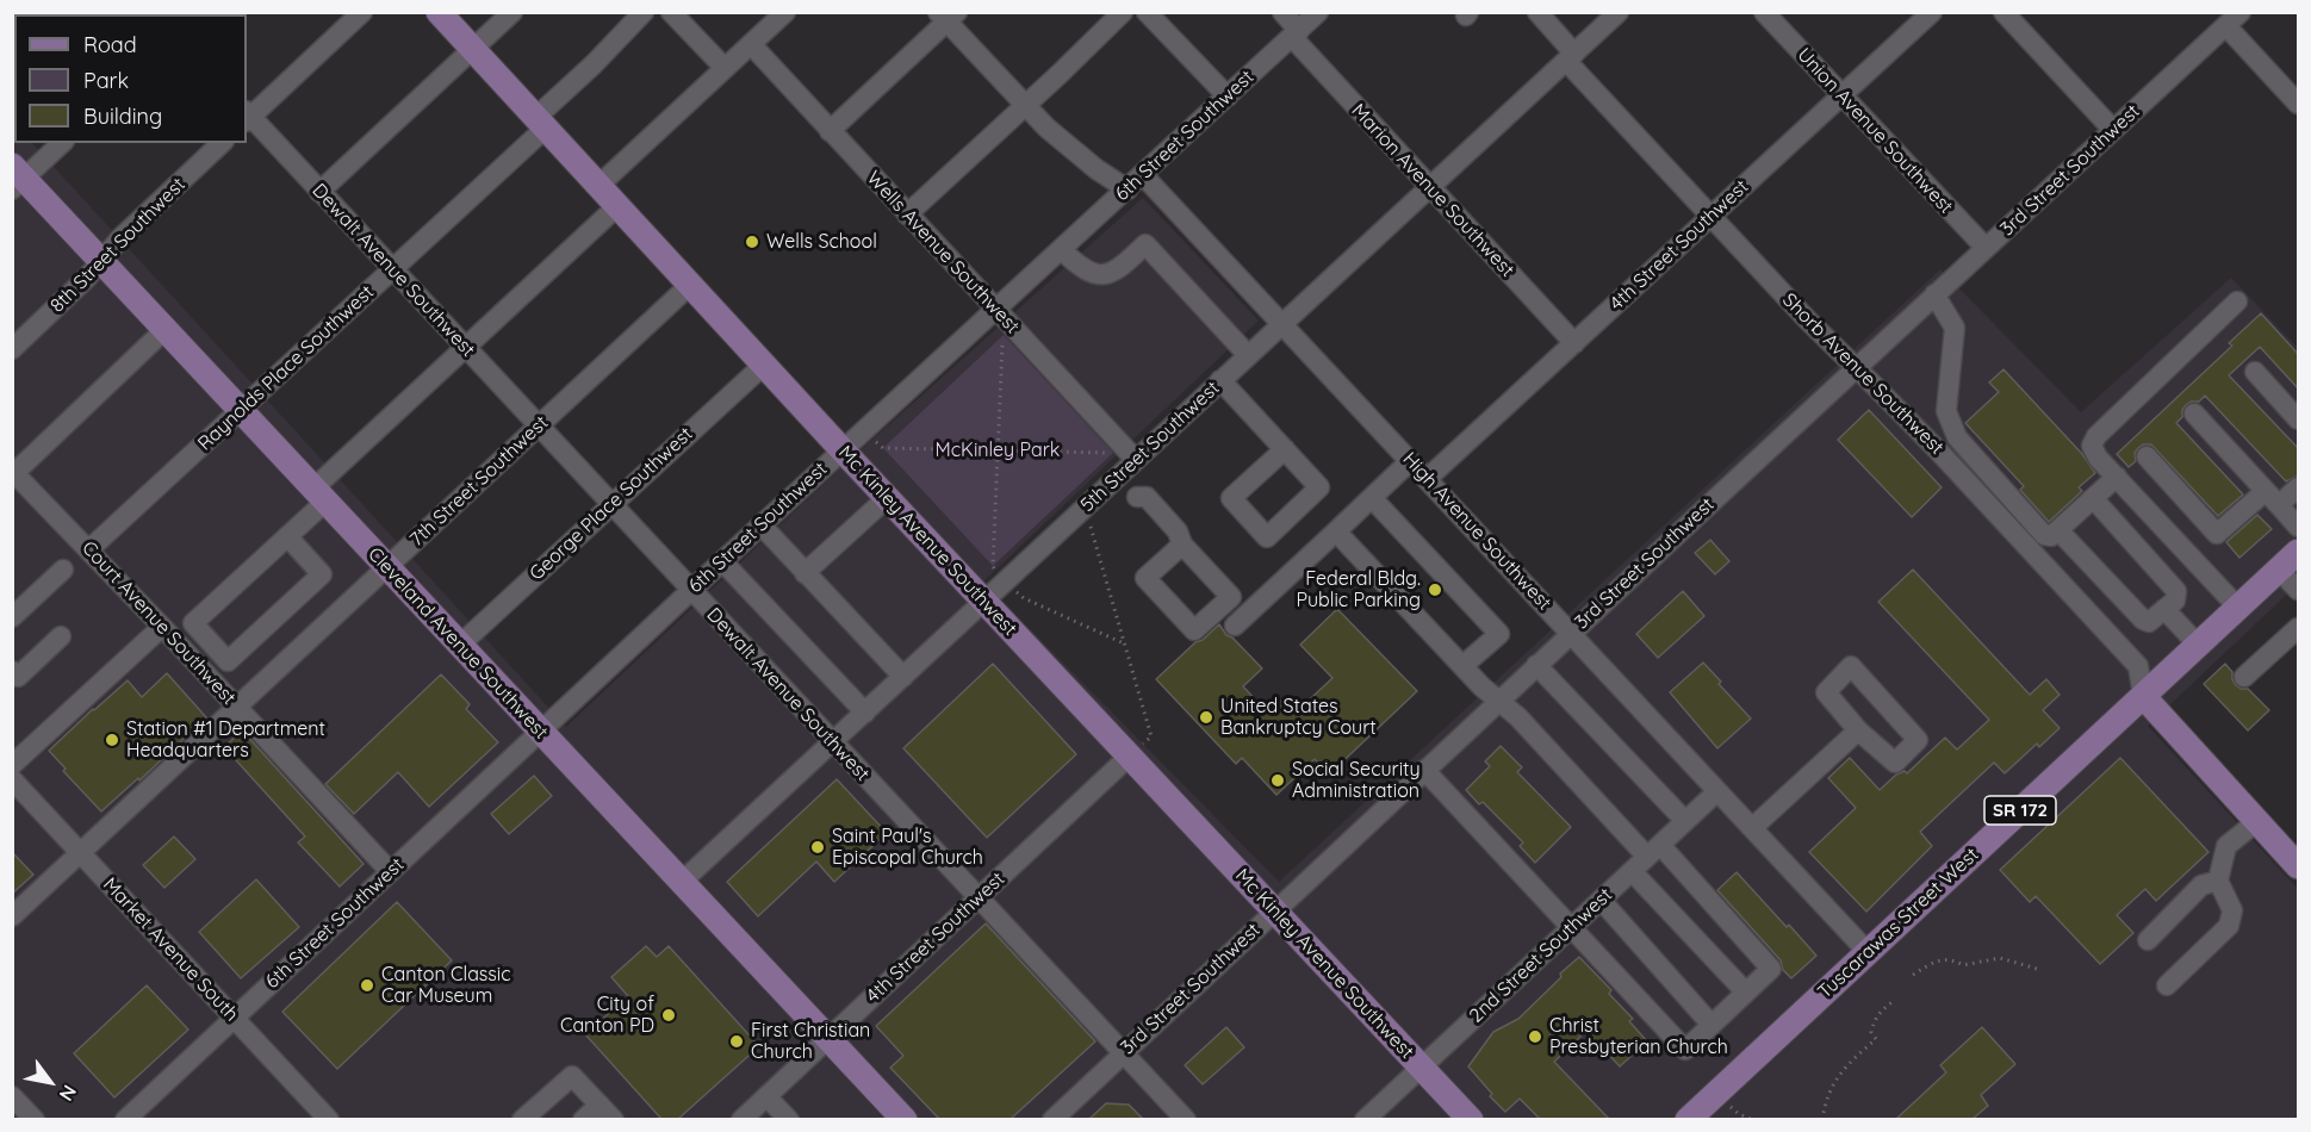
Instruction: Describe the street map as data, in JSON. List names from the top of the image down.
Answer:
{
  "streets": {
    "main road": [
      "Mc Kinley Avenue Southwest",
      "Cleveland Avenue Southwest",
      "SR 172",
      "Tuscarawas Street West"
    ],
    "street": [
      "Union Avenue Southwest",
      "6th Street Southwest",
      "3rd Street Southwest",
      "Marion Avenue Southwest",
      "8th Street Southwest",
      "4th Street Southwest",
      "Wells Avenue Southwest",
      "Dewalt Avenue Southwest",
      "Raynolds Place Southwest",
      "Shorb Avenue Southwest",
      "5th Street Southwest",
      "7th Street Southwest",
      "George Place Southwest",
      "High Avenue Southwest",
      "Court Avenue Southwest",
      "Market Avenue South",
      "2nd Street Southwest"
    ]
  },
  "crossings": [
    ["Union Avenue Southwest", "3rd Street Southwest"],
    ["Union Avenue Southwest", "4th Street Southwest"],
    ["6th Street Southwest", "Marion Avenue Southwest"],
    ["6th Street Southwest", "Wells Avenue Southwest"],
    ["6th Street Southwest", "Dewalt Avenue Southwest"],
    ["6th Street Southwest", "High Avenue Southwest"],
    ["6th Street Southwest", "Mc Kinley Avenue Southwest"],
    ["6th Street Southwest", "Court Avenue Southwest"],
    ["6th Street Southwest", "Cleveland Avenue Southwest"],
    ["6th Street Southwest", "Market Avenue South"],
    ["3rd Street Southwest", "Dewalt Avenue Southwest"],
    ["3rd Street Southwest", "Shorb Avenue Southwest"],
    ["3rd Street Southwest", "High Avenue Southwest"],
    ["3rd Street Southwest", "Mc Kinley Avenue Southwest"],
    ["Marion Avenue Southwest", "4th Street Southwest"],
    ["Marion Avenue Southwest", "5th Street Southwest"],
    ["8th Street Southwest", "Cleveland Avenue Southwest"],
    ["4th Street Southwest", "Dewalt Avenue Southwest"],
    ["4th Street Southwest", "Shorb Avenue Southwest"],
    ["4th Street Southwest", "High Avenue Southwest"],
    ["4th Street Southwest", "Mc Kinley Avenue Southwest"],
    ["4th Street Southwest", "Cleveland Avenue Southwest"],
    ["Wells Avenue Southwest", "5th Street Southwest"],
    ["Dewalt Avenue Southwest", "Raynolds Place Southwest"],
    ["Dewalt Avenue Southwest", "5th Street Southwest"],
    ["Dewalt Avenue Southwest", "7th Street Southwest"],
    ["Dewalt Avenue Southwest", "George Place Southwest"],
    ["Raynolds Place Southwest", "Mc Kinley Avenue Southwest"],
    ["Raynolds Place Southwest", "Court Avenue Southwest"],
    ["Raynolds Place Southwest", "Cleveland Avenue Southwest"],
    ["Shorb Avenue Southwest", "5th Street Southwest"],
    ["Shorb Avenue Southwest", "Tuscarawas Street West"],
    ["5th Street Southwest", "High Avenue Southwest"],
    ["5th Street Southwest", "Mc Kinley Avenue Southwest"],
    ["5th Street Southwest", "Cleveland Avenue Southwest"],
    ["7th Street Southwest", "Mc Kinley Avenue Southwest"],
    ["7th Street Southwest", "Court Avenue Southwest"],
    ["7th Street Southwest", "Cleveland Avenue Southwest"],
    ["7th Street Southwest", "Market Avenue South"],
    ["George Place Southwest", "Mc Kinley Avenue Southwest"],
    ["George Place Southwest", "Cleveland Avenue Southwest"],
    ["High Avenue Southwest", "Tuscarawas Street West"],
    ["High Avenue Southwest", "2nd Street Southwest"],
    ["Mc Kinley Avenue Southwest", "2nd Street Southwest"]
  ],
  "parks": ["McKinley Park"],
  "places": [
    "Wells School",
    "Federal Bldg. Public Parking",
    "United States Bankruptcy Court",
    "Station #1 Department Headquarters",
    "Social Security Administration",
    "Saint Paul's Episcopal Church",
    "Canton Classic Car Museum",
    "City of Canton PD",
    "Christ Presbyterian Church",
    "First Christian Church"
  ],
  "legend": ["Road", "Park", "Building"],
  "north": "bottom right"
}
